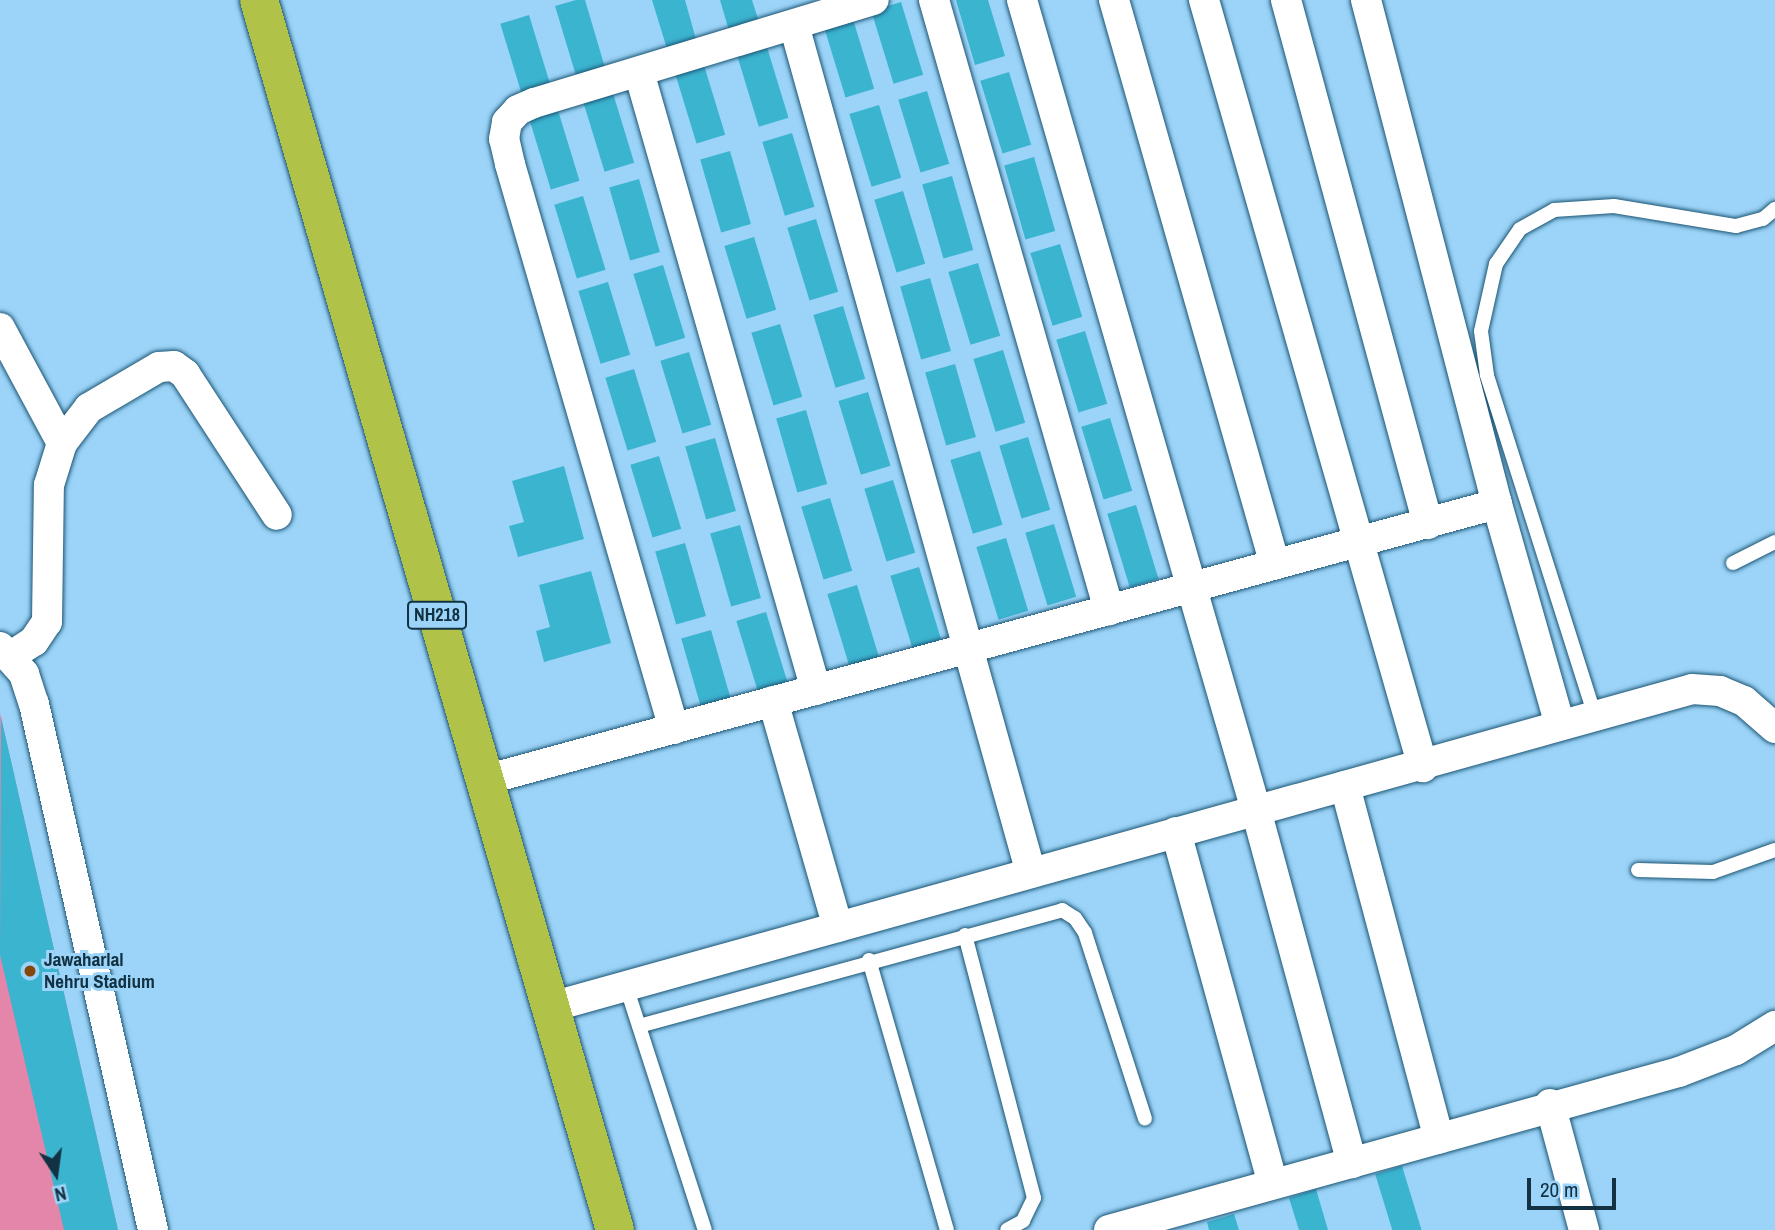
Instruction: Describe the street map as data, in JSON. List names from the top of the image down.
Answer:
{
  "streets": {
    "highway": ["NH218"]
  },
  "places": ["Jawaharlal Nehru Stadium"],
  "scale_bar": "20 m",
  "north": "bottom"
}
